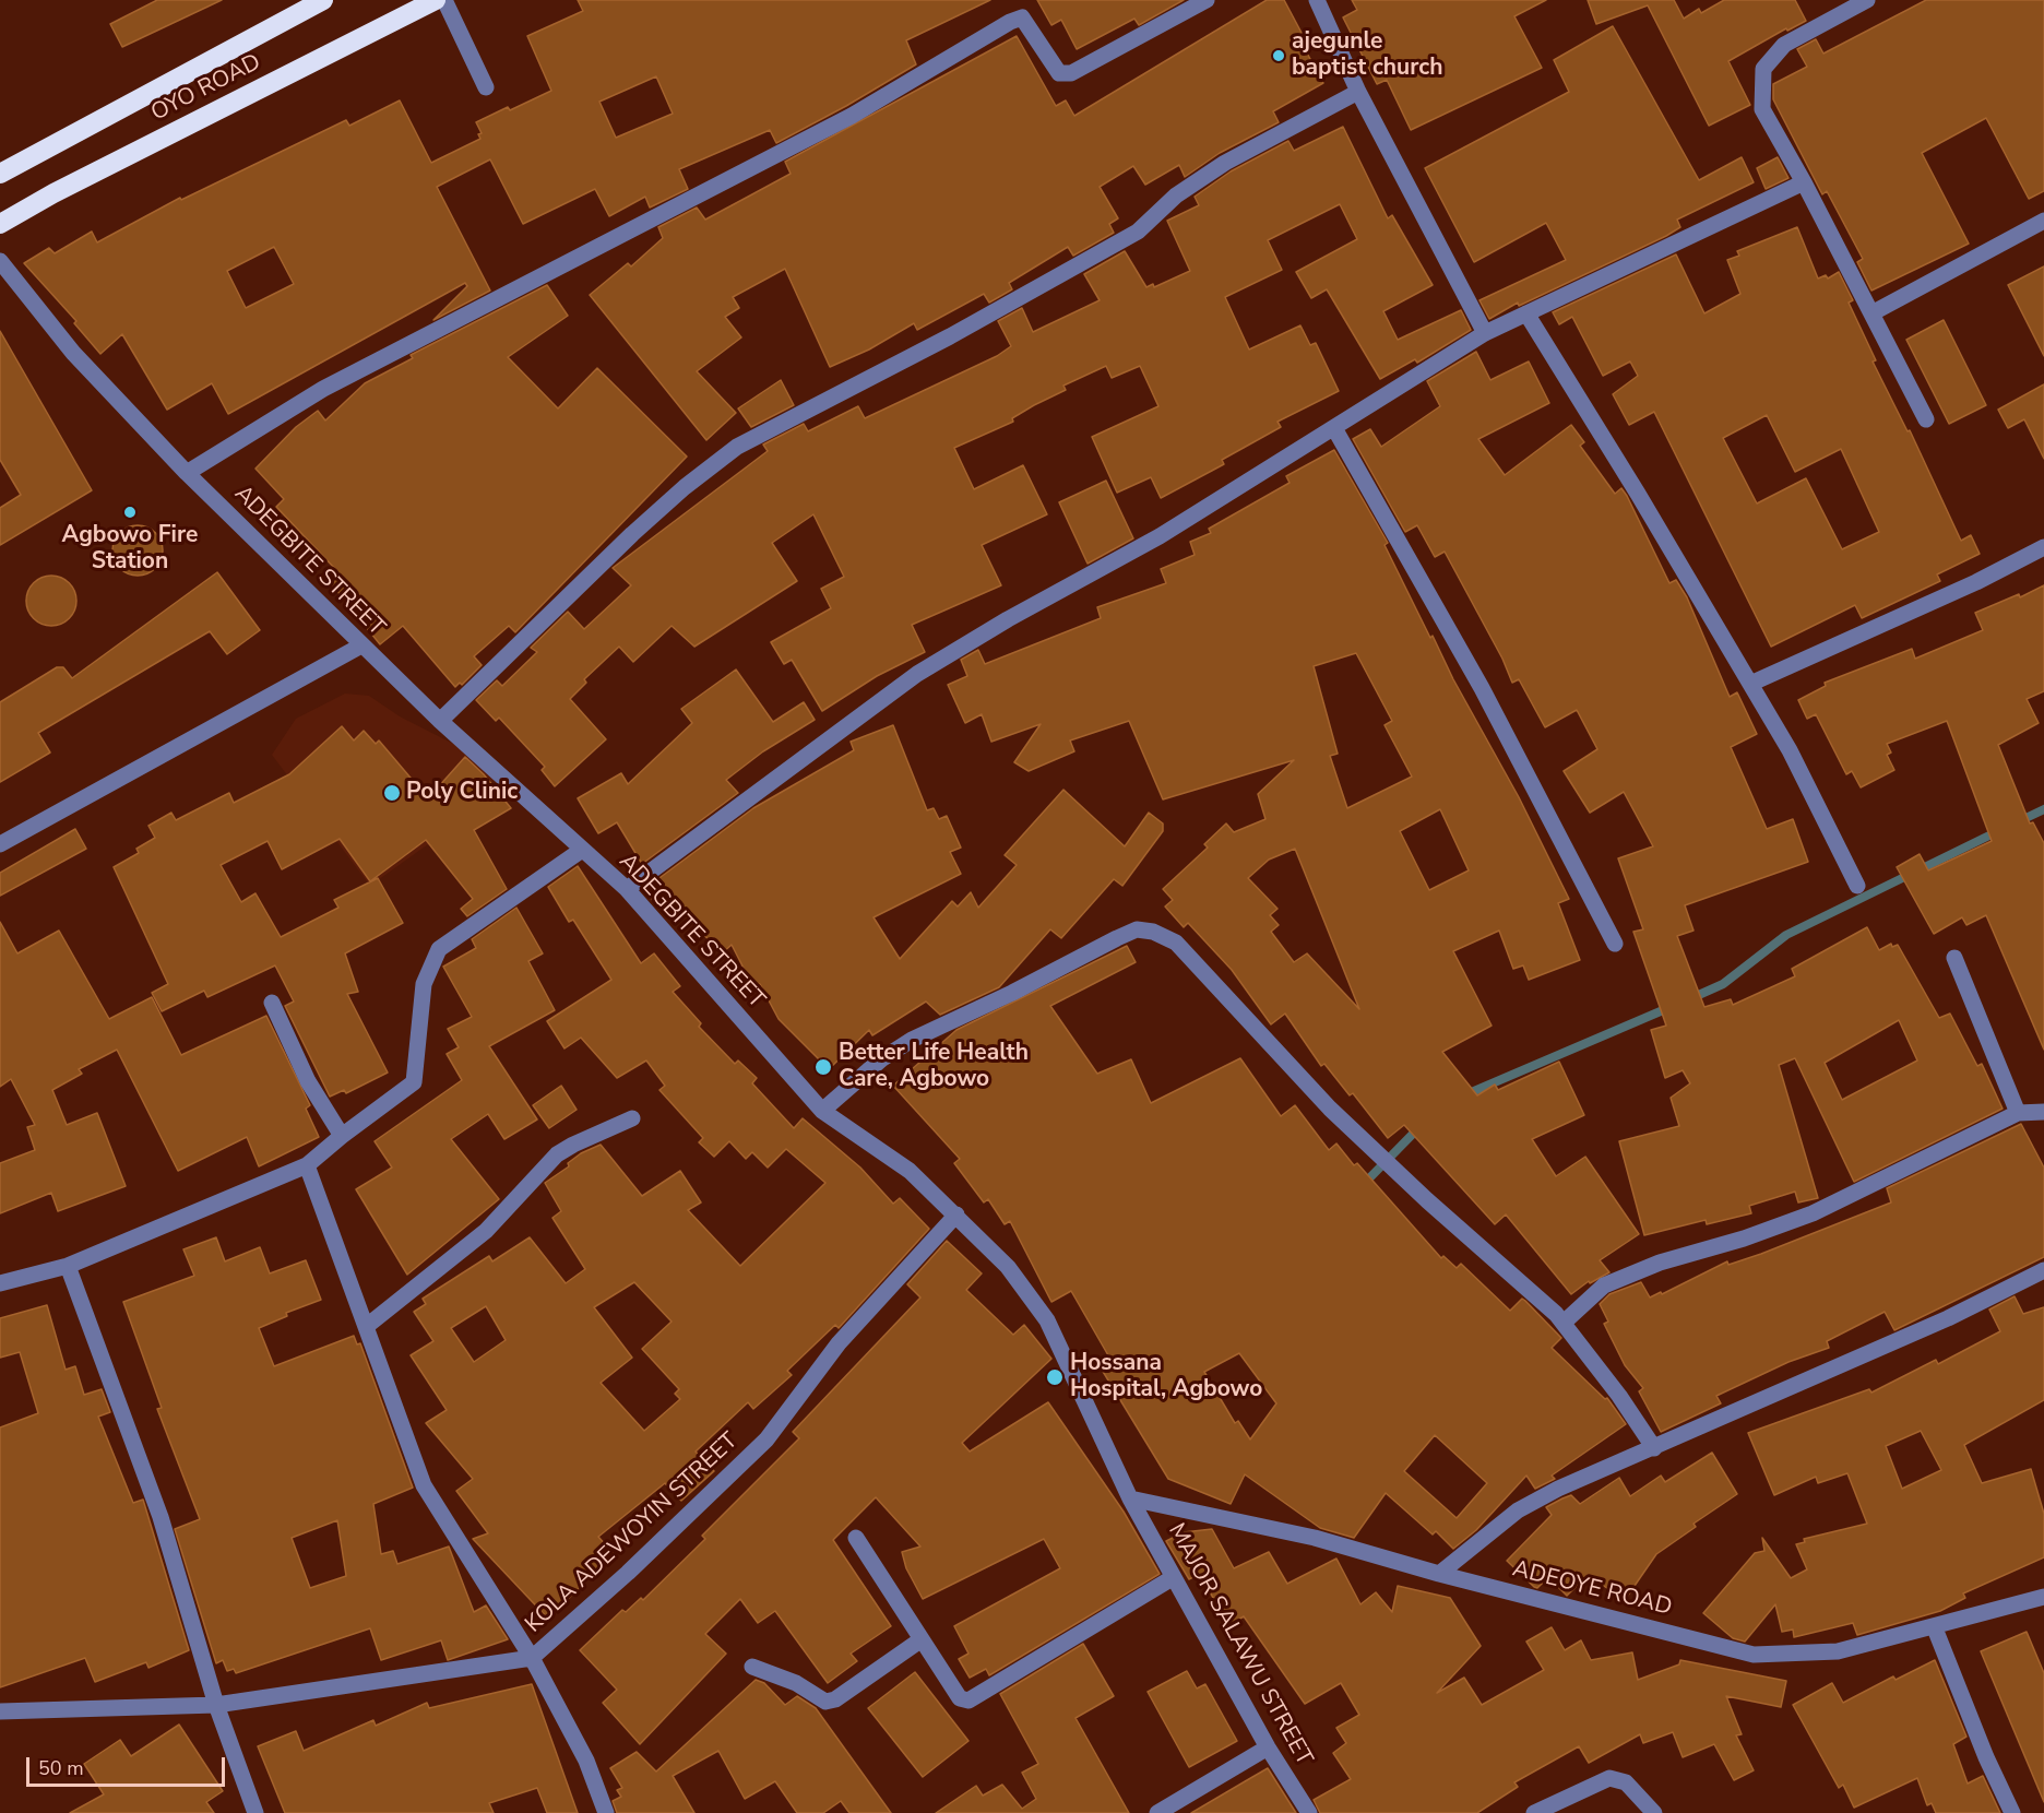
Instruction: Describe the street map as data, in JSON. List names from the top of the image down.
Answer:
{
  "streets": {
    "highway": ["OYO ROAD"],
    "street": [
      "ADEGBITE STREET",
      "KOLA ADEWOYIN STREET",
      "ADEOYE ROAD",
      "MAJOR SALAWU STREET"
    ]
  },
  "crossings": [
    ["ADEGBITE STREET", "KOLA ADEWOYIN STREET"],
    ["ADEGBITE STREET", "ADEOYE ROAD"],
    ["ADEGBITE STREET", "MAJOR SALAWU STREET"],
    ["ADEOYE ROAD", "MAJOR SALAWU STREET"]
  ],
  "places": [
    "ajegunle baptist church",
    "Agbowo Fire Station",
    "Poly Clinic",
    "Better Life Health Care, Agbowo",
    "Hossana Hospital, Agbowo"
  ],
  "scale_bar": "50 m"
}
